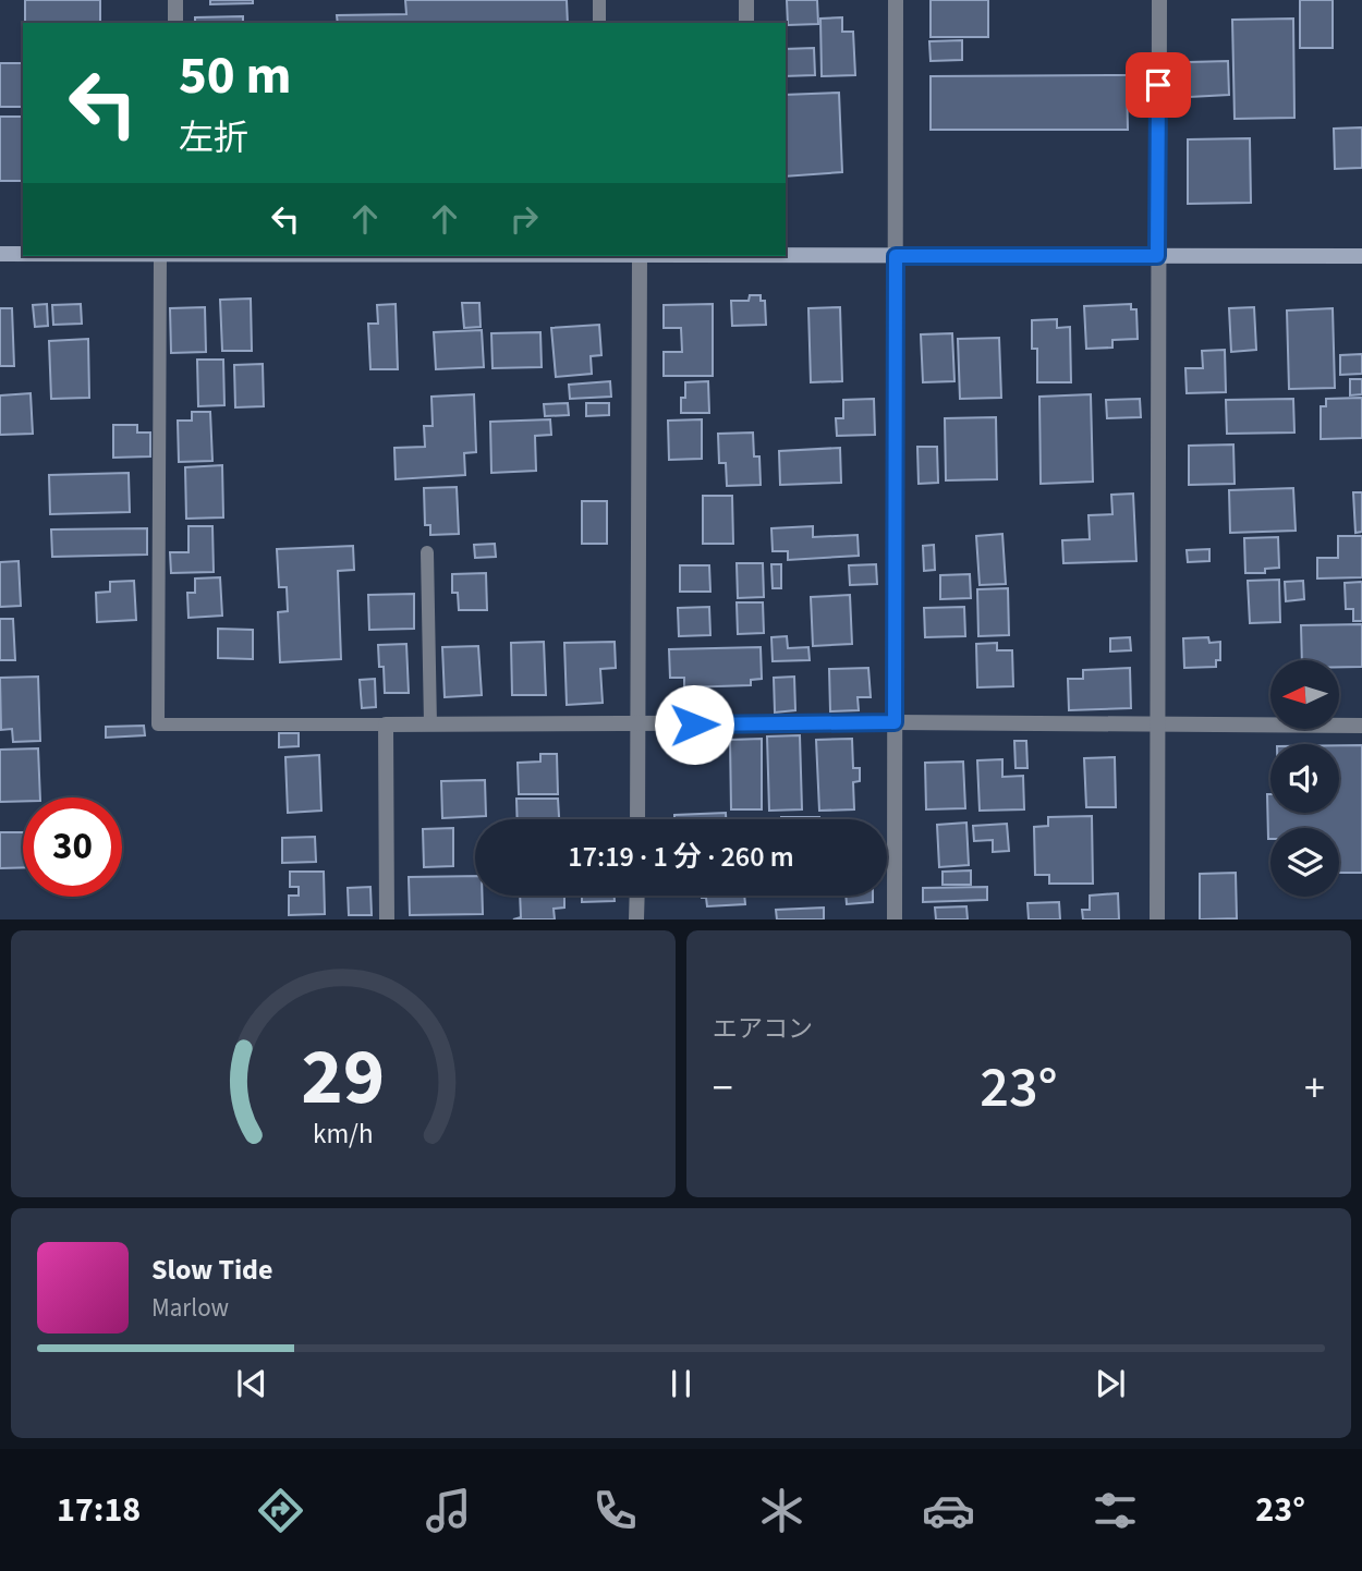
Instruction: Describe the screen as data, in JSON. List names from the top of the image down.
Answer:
{
  "north": "left",
  "page": {
    "turn": ["50 m", "左折"],
    "limit": "30",
    "trip": "17:19 · 1 分 · 260 m",
    "tile": "エアコン",
    "heat": ["−", "23°", "+"],
    "song": ["Slow Tide", "Marlow"],
    "tabs": ["17:18", "23°"],
    "gauge": ["29", "km/h"]
  }
}
